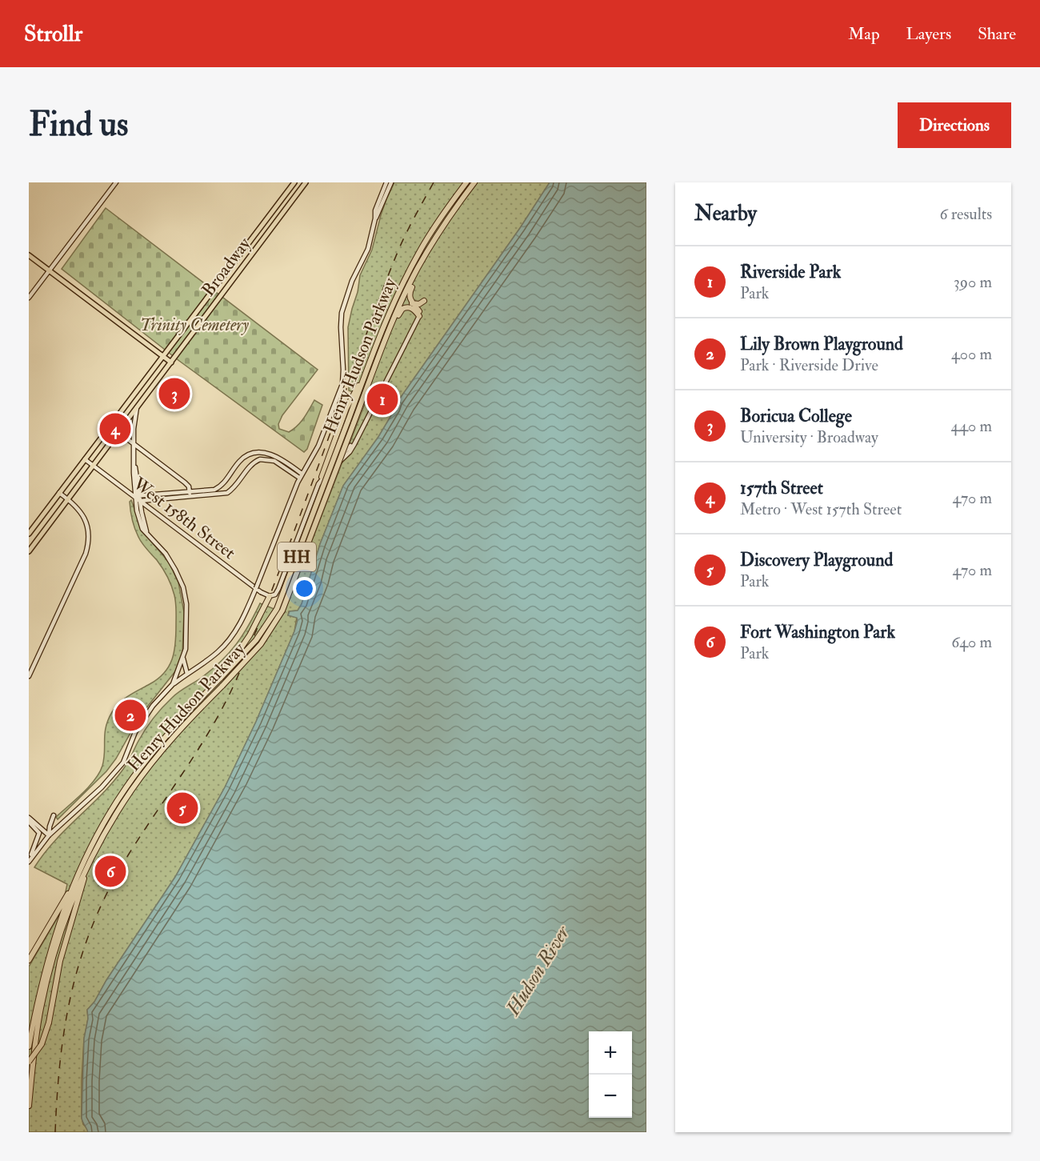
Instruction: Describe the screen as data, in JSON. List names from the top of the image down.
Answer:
{
  "streets": {
    "highway": ["Henry Hudson Parkway", "HH"],
    "main road": ["Broadway", "West 158th Street"]
  },
  "crossings": [
    ["Broadway", "West 158th Street"]
  ],
  "water": ["Hudson River"],
  "parks": ["Trinity Cemetery"],
  "page": {
    "header": "Strollr",
    "nav": ["Map", "Layers", "Share"],
    "buttons": "Directions",
    "title": "Find us",
    "heading": ["Nearby", "6 results"],
    "list": [
      {
        "mark": "1",
        "name": "Riverside Park",
        "note": "Park",
        "value": "390 m"
      },
      {
        "mark": "2",
        "name": "Lily Brown Playground",
        "note": "Park · Riverside Drive",
        "value": "400 m"
      },
      {
        "mark": "3",
        "name": "Boricua College",
        "note": "University · Broadway",
        "value": "440 m"
      },
      {
        "mark": "4",
        "name": "157th Street",
        "note": "Metro · West 157th Street",
        "value": "470 m"
      },
      {
        "mark": "5",
        "name": "Discovery Playground",
        "note": "Park",
        "value": "470 m"
      },
      {
        "mark": "6",
        "name": "Fort Washington Park",
        "note": "Park",
        "value": "640 m"
      }
    ],
    "pins": [
      "3",
      "1",
      "4",
      "2",
      "5",
      "6"
    ],
    "map_buttons": ["+", "−"]
  }
}
